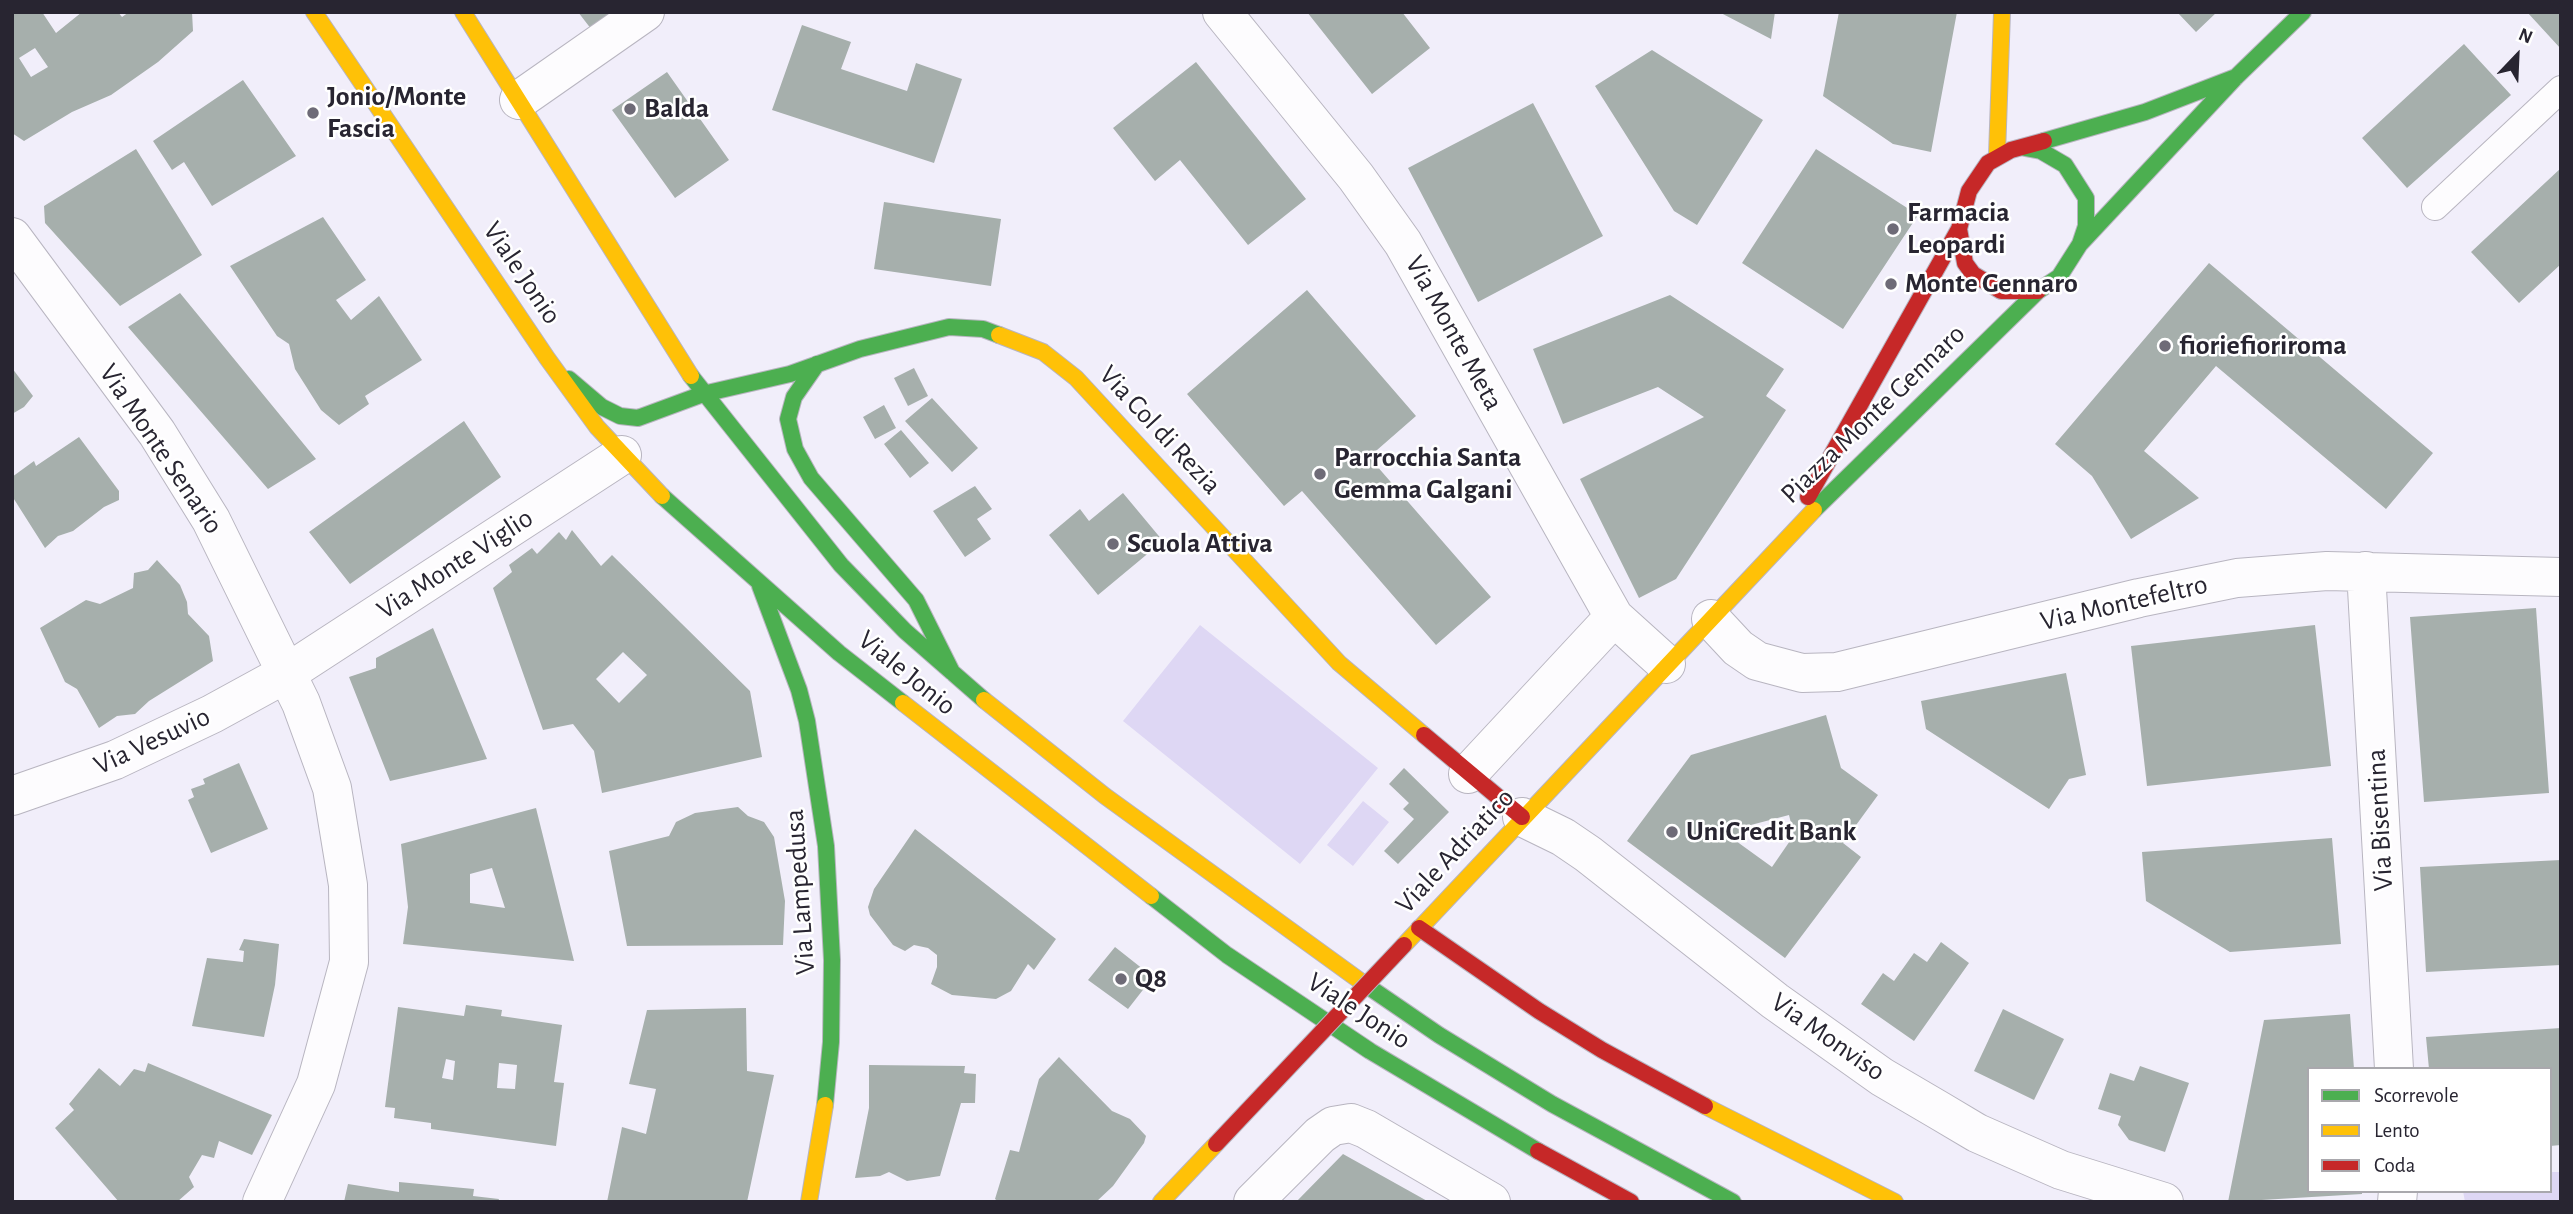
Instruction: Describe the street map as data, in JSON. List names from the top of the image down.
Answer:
{
  "streets": {
    "street": [
      "Viale Jonio",
      "Via Monte Meta",
      "Piazza Monte Gennaro",
      "Via Col di Rezia",
      "Via Monte Senario",
      "Via Monte Viglio",
      "Via Montefeltro",
      "Via Vesuvio",
      "Via Bisentina",
      "Viale Adriatico",
      "Via Lampedusa",
      "Via Monviso"
    ]
  },
  "crossings": [
    ["Viale Jonio", "Via Col di Rezia"],
    ["Viale Jonio", "Via Monte Viglio"],
    ["Viale Jonio", "Via Lampedusa"],
    ["Via Monte Meta", "Viale Adriatico"],
    ["Piazza Monte Gennaro", "Viale Adriatico"],
    ["Via Col di Rezia", "Viale Adriatico"],
    ["Via Col di Rezia", "Via Monviso"],
    ["Via Monte Senario", "Via Monte Viglio"],
    ["Via Monte Senario", "Via Vesuvio"],
    ["Via Monte Viglio", "Via Vesuvio"],
    ["Via Montefeltro", "Via Bisentina"],
    ["Via Montefeltro", "Viale Adriatico"],
    ["Viale Adriatico", "Via Monviso"]
  ],
  "places": [
    "Balda",
    "Jonio/Monte Fascia",
    "Farmacia Leopardi",
    "Monte Gennaro",
    "fioriefioriroma",
    "Parrocchia Santa Gemma Galgani",
    "Scuola Attiva",
    "UniCredit Bank",
    "Q8"
  ],
  "legend": ["Scorrevole", "Lento", "Coda"],
  "north": "top right"
}
